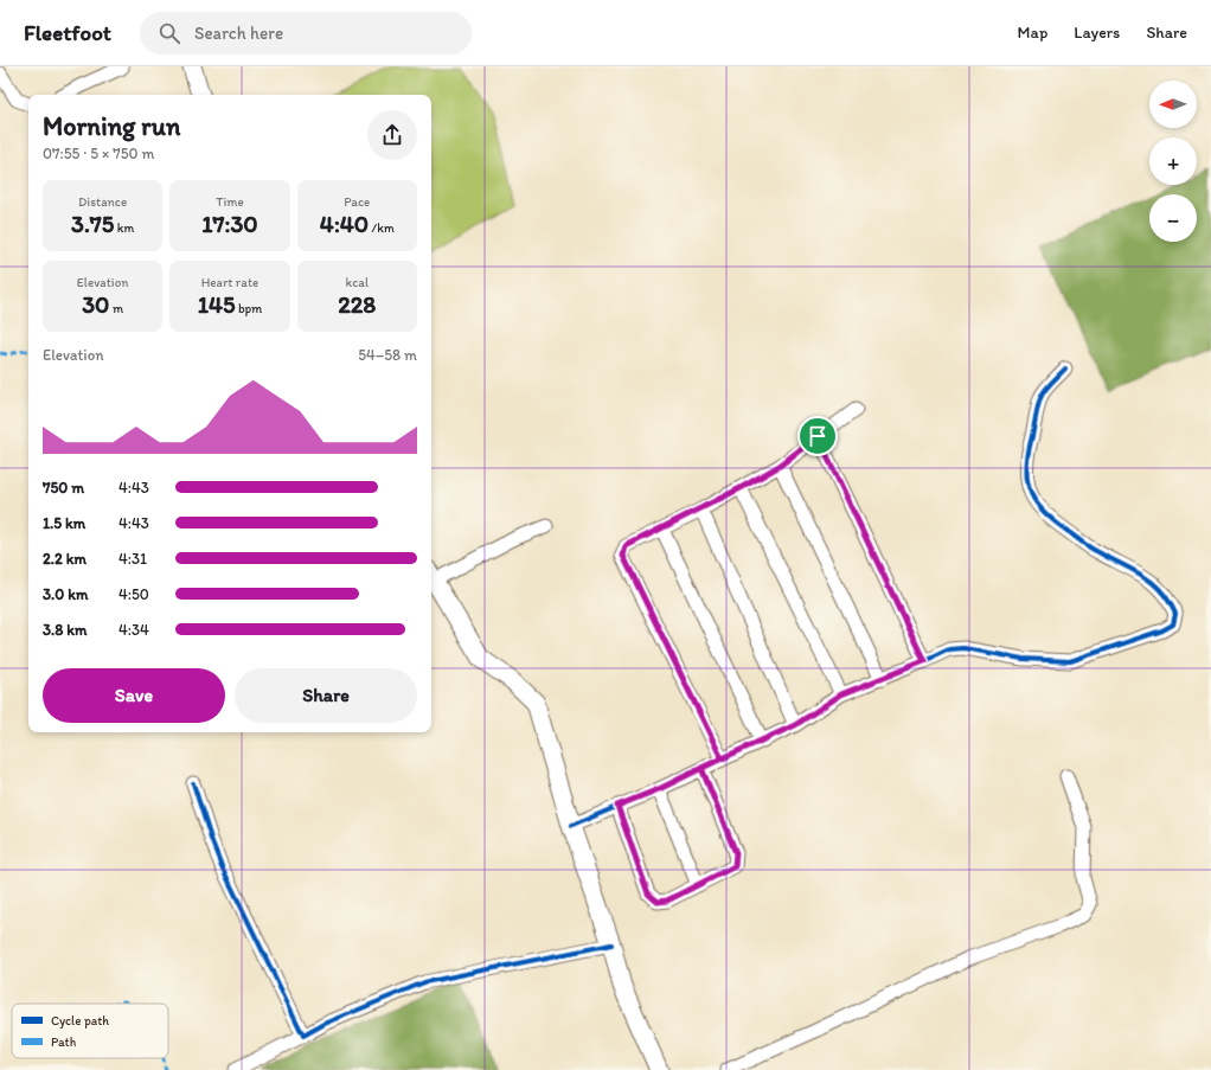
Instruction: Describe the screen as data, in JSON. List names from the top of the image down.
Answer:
{
  "legend": ["Cycle path", "Path"],
  "north": "left",
  "page": {
    "header": "Fleetfoot",
    "search": "Search here",
    "nav": ["Map", "Layers", "Share"],
    "map_buttons": ["+", "−"],
    "heading": ["Morning run", "07:55 · 5 × 750 m"],
    "stats": [
      ["Distance", "3.75 km"],
      ["Time", "17:30"],
      ["Pace", "4:40 /km"],
      ["Elevation", "30 m"],
      ["Heart rate", "145 bpm"],
      ["kcal", "228"]
    ],
    "chart": ["Elevation", "54–58 m"],
    "list": [
      {
        "name": "750 m",
        "note": "4:43"
      },
      {
        "name": "1.5 km",
        "note": "4:43"
      },
      {
        "name": "2.2 km",
        "note": "4:31"
      },
      {
        "name": "3.0 km",
        "note": "4:50"
      },
      {
        "name": "3.8 km",
        "note": "4:34"
      }
    ],
    "buttons": ["Save", "Share"]
  }
}
